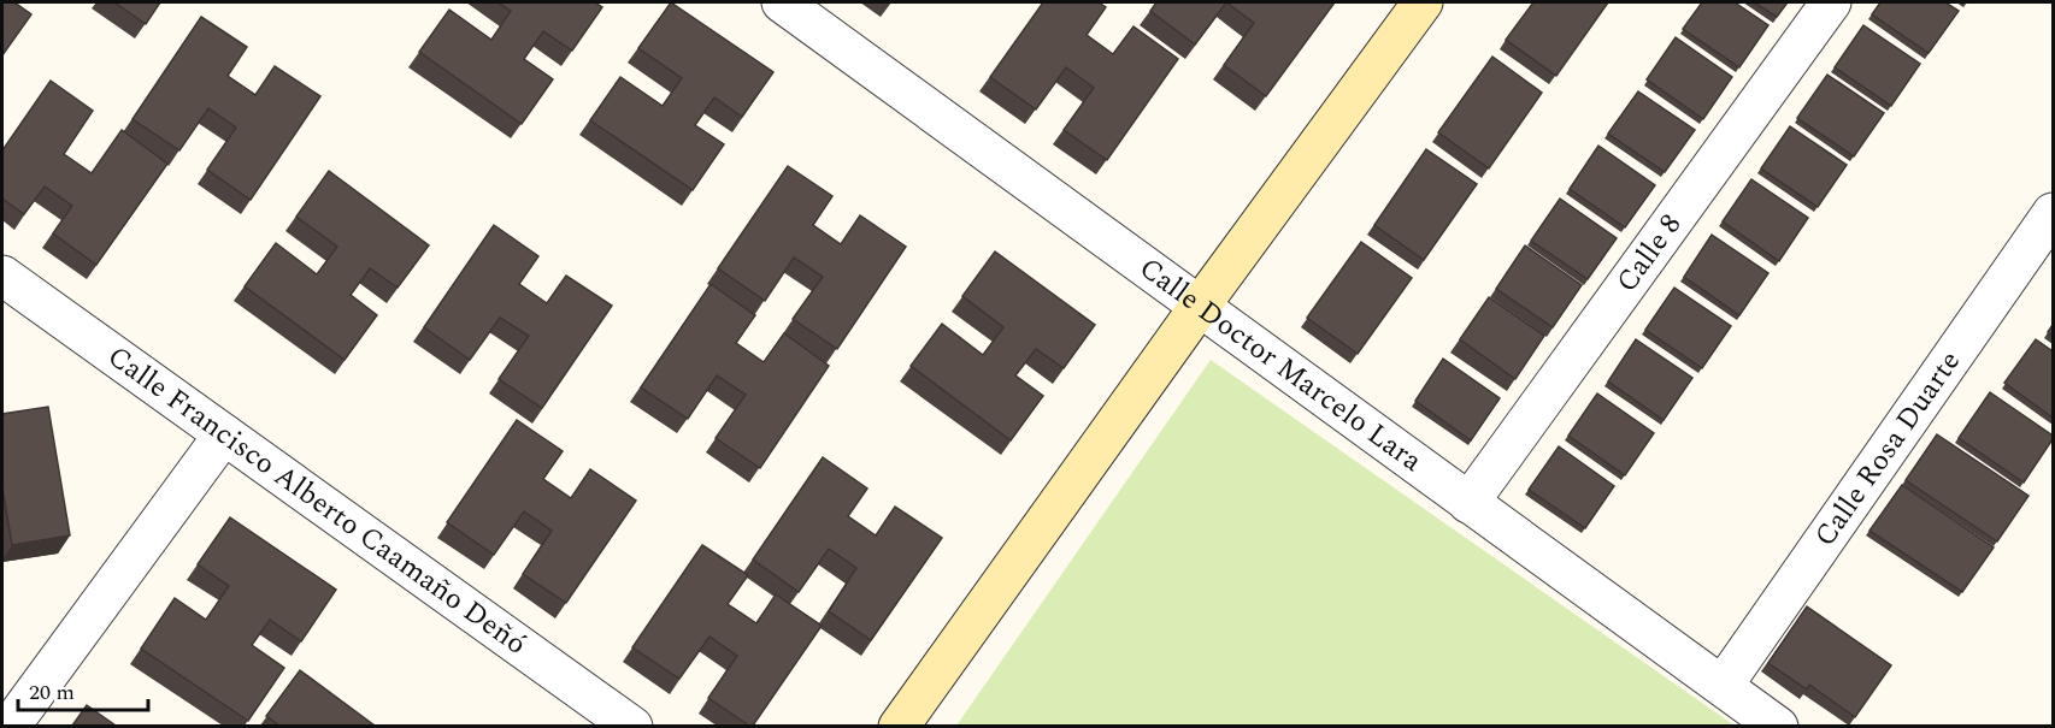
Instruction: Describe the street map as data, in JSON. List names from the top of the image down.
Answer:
{
  "streets": {
    "street": [
      "Calle 8",
      "Calle Doctor Marcelo Lara",
      "Calle Rosa Duarte",
      "Calle Francisco Alberto Caamaño Deñó"
    ]
  },
  "crossings": [
    ["Calle 8", "Calle Doctor Marcelo Lara"],
    ["Calle Doctor Marcelo Lara", "Calle Rosa Duarte"]
  ],
  "scale_bar": "20 m"
}
